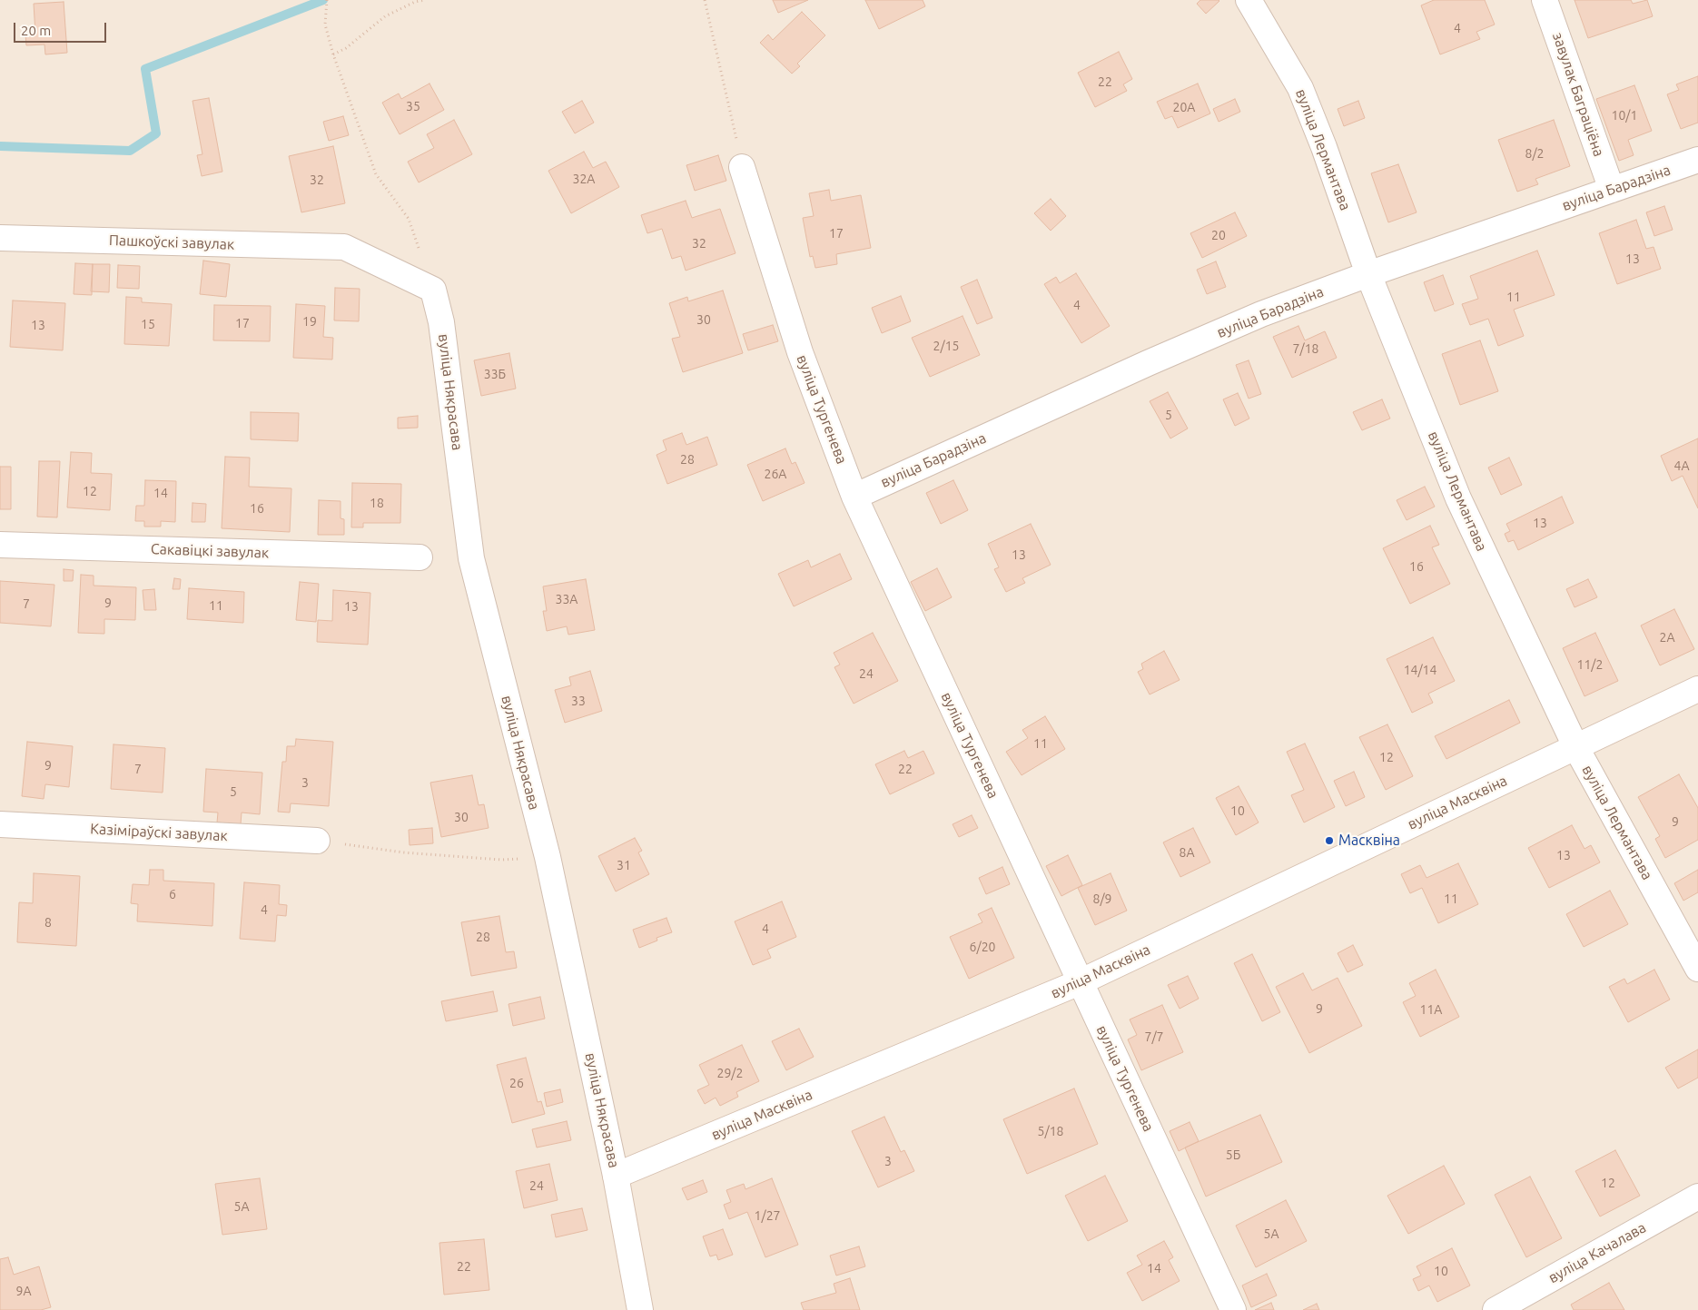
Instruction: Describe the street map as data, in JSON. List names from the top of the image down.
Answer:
{
  "streets": {
    "street": [
      "завулак Баграціёна",
      "вуліца Лермантава",
      "вуліца Барадзіна",
      "Пашкоўскі завулак",
      "вуліца Някрасава",
      "вуліца Тургенева",
      "Сакавіцкі завулак",
      "вуліца Масквіна",
      "Казіміраўскі завулак",
      "вуліца Качалава"
    ]
  },
  "crossings": [
    ["завулак Баграціёна", "вуліца Барадзіна"],
    ["вуліца Лермантава", "вуліца Барадзіна"],
    ["вуліца Лермантава", "вуліца Масквіна"],
    ["вуліца Барадзіна", "вуліца Тургенева"],
    ["Пашкоўскі завулак", "вуліца Някрасава"],
    ["вуліца Някрасава", "вуліца Масквіна"],
    ["вуліца Тургенева", "вуліца Масквіна"]
  ],
  "places": ["Масквіна"],
  "house_numbers": [
    "4",
    "22",
    "35",
    "20А",
    "10/1",
    "8/2",
    "32А",
    "32",
    "17",
    "20",
    "32",
    "13",
    "11",
    "4",
    "30",
    "19",
    "17",
    "15",
    "13",
    "2/15",
    "7/18",
    "33Б",
    "5",
    "28",
    "4А",
    "26А",
    "12",
    "14",
    "18",
    "16",
    "13",
    "13",
    "16",
    "33А",
    "9",
    "7",
    "11",
    "13",
    "2А",
    "11/2",
    "14/14",
    "24",
    "33",
    "11",
    "12",
    "9",
    "7",
    "22",
    "3",
    "5",
    "10",
    "30",
    "9",
    "8А",
    "13",
    "31",
    "6",
    "8/9",
    "11",
    "4",
    "8",
    "4",
    "28",
    "6/20",
    "9",
    "11А",
    "7/7",
    "29/2",
    "26",
    "5/18",
    "5Б",
    "3",
    "12",
    "24",
    "5А",
    "1/27",
    "5А",
    "22",
    "14",
    "10",
    "9А"
  ],
  "scale_bar": "20 m"
}
